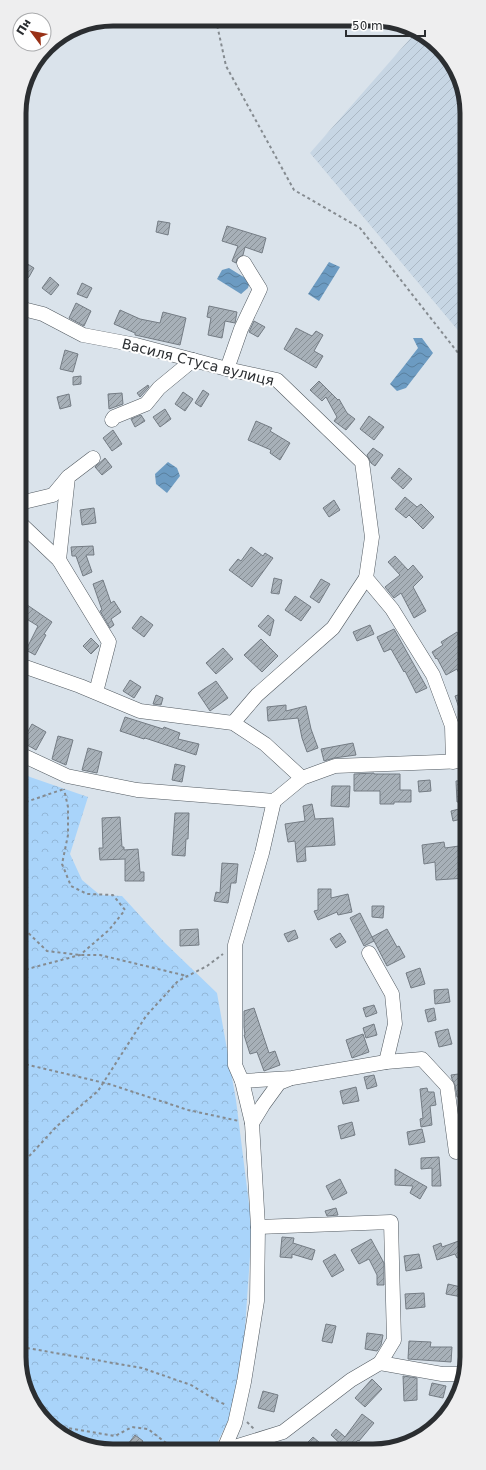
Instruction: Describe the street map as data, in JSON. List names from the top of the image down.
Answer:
{
  "streets": {
    "street": ["Василя Стуса вулиця"]
  },
  "scale_bar": "50 m",
  "north": "top left"
}
